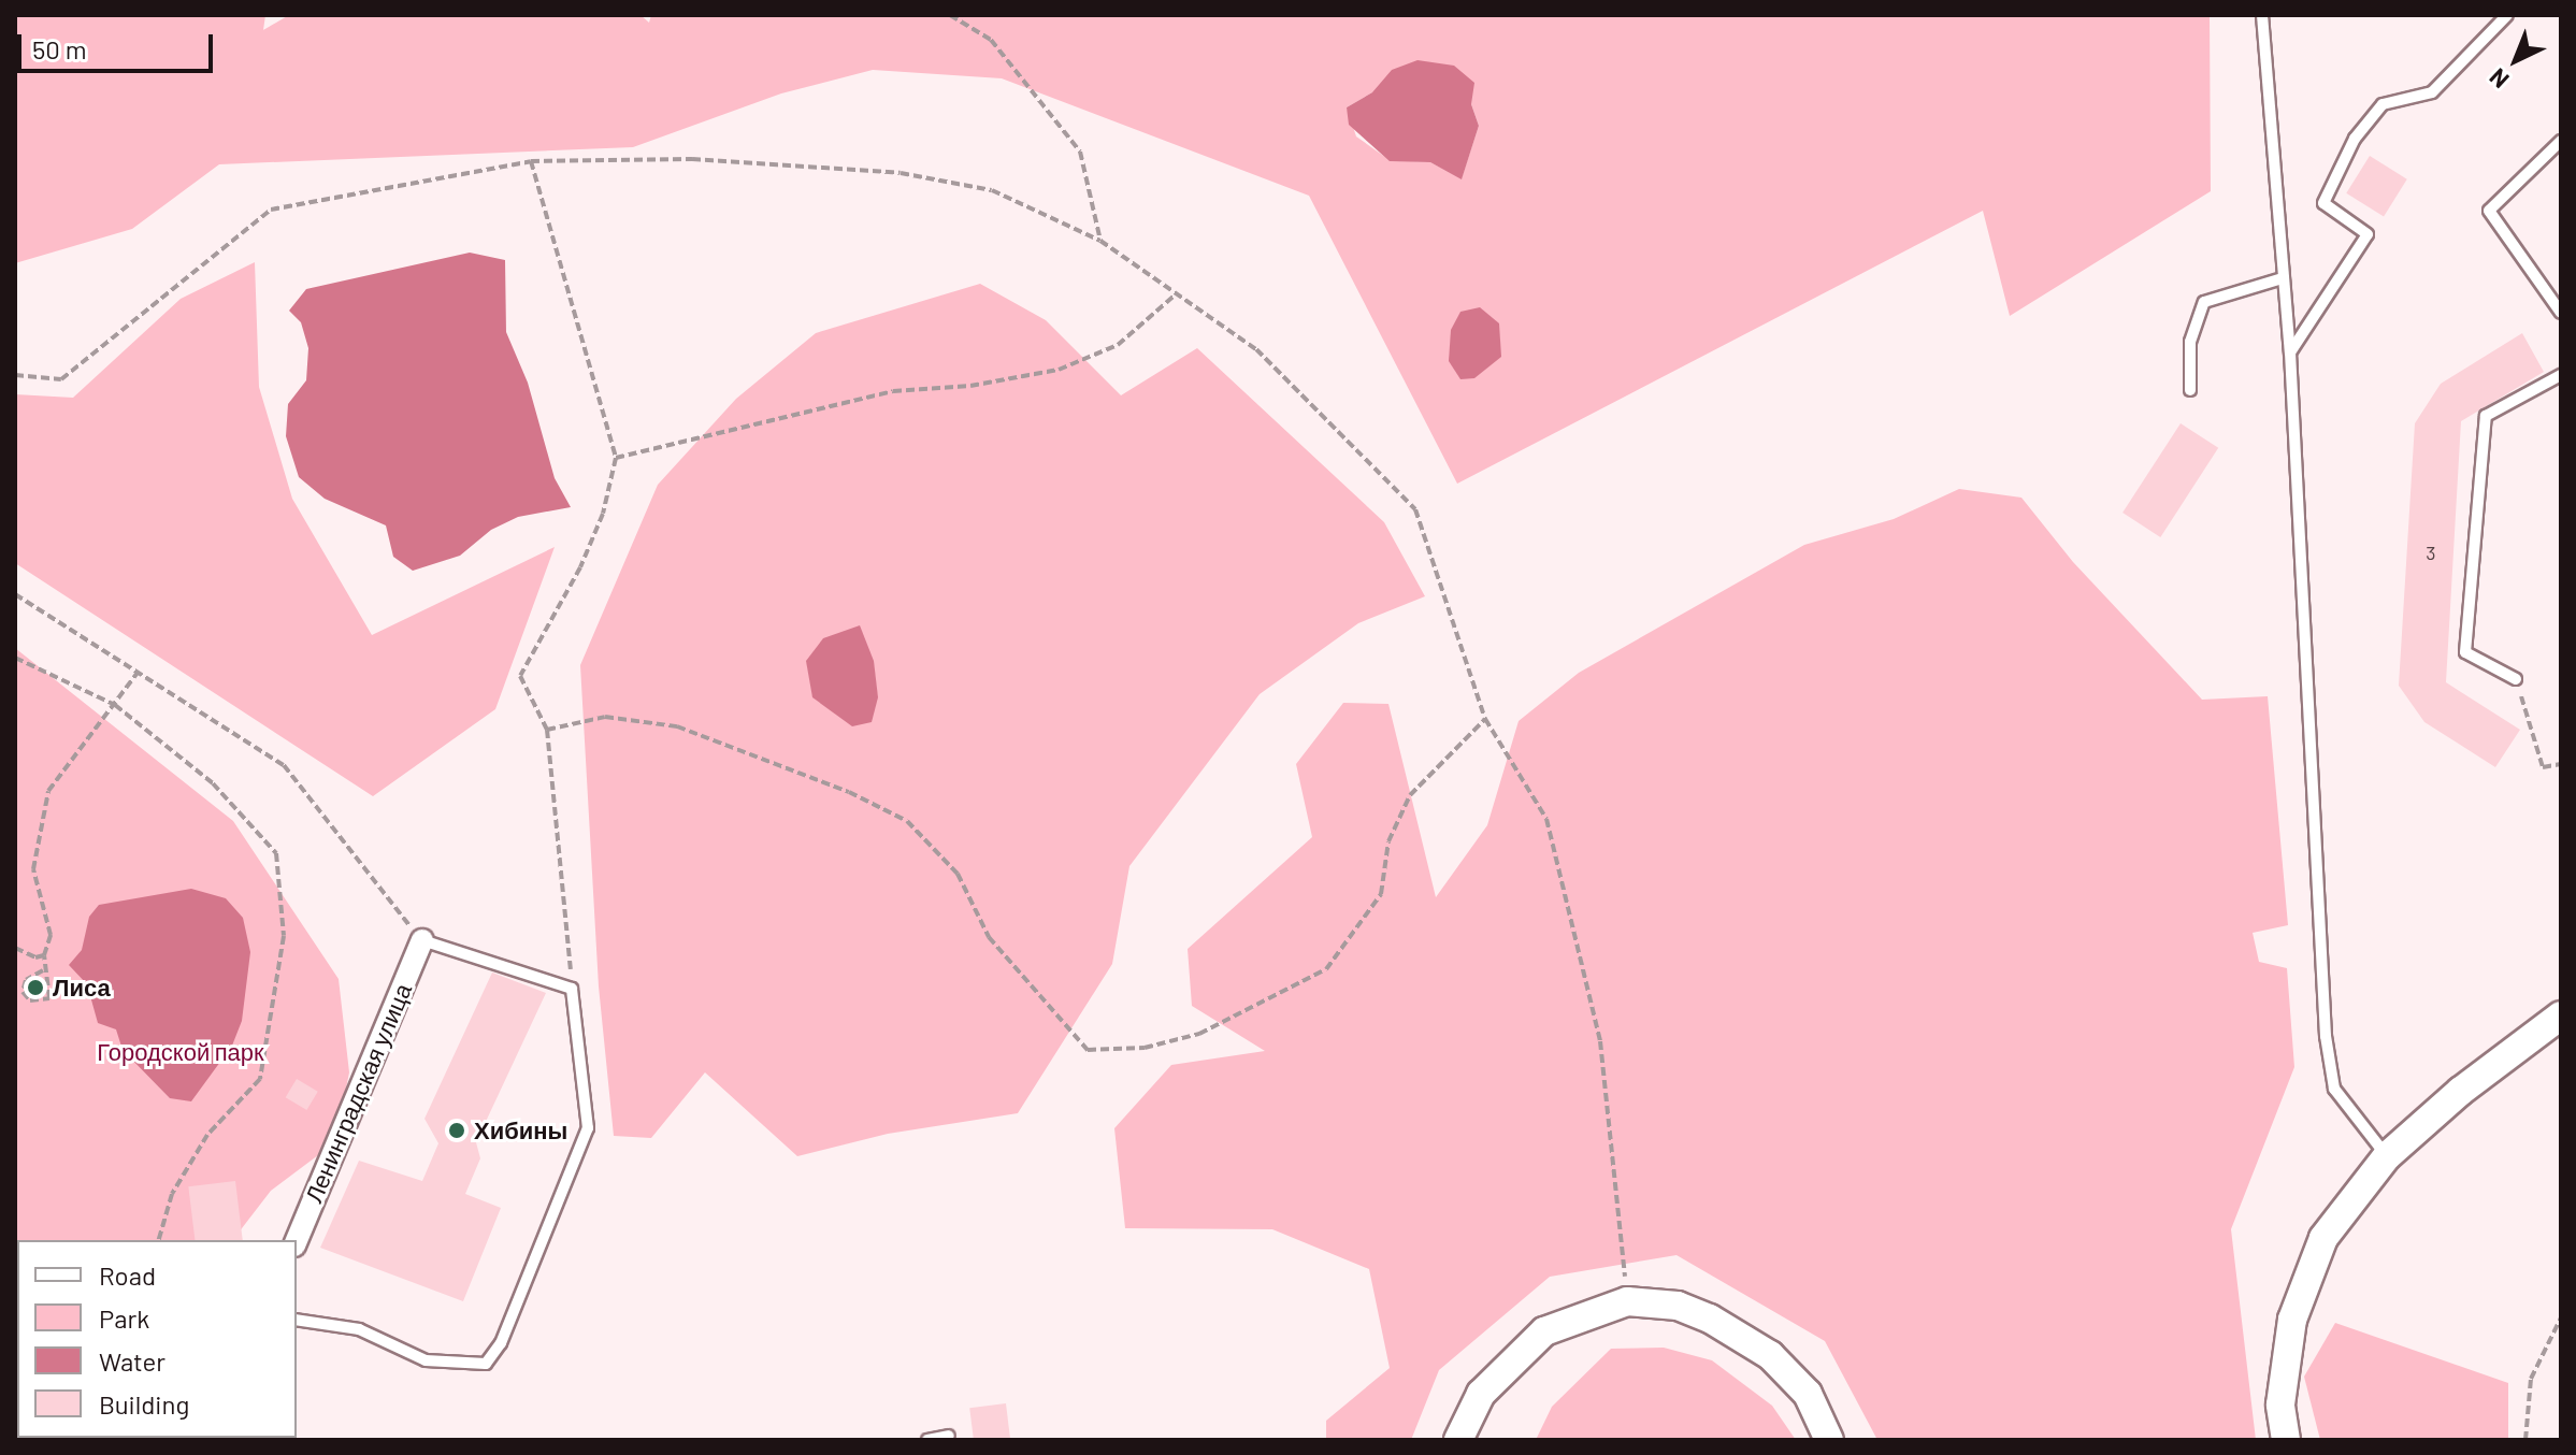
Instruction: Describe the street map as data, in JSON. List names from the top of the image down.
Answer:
{
  "streets": {
    "street": ["Ленинградская улица"]
  },
  "parks": ["Городской парк"],
  "places": ["Лиса", "Хибины"],
  "house_numbers": ["3"],
  "legend": [
    "Road",
    "Park",
    "Water",
    "Building"
  ],
  "scale_bar": "50 m",
  "north": "bottom left"
}
